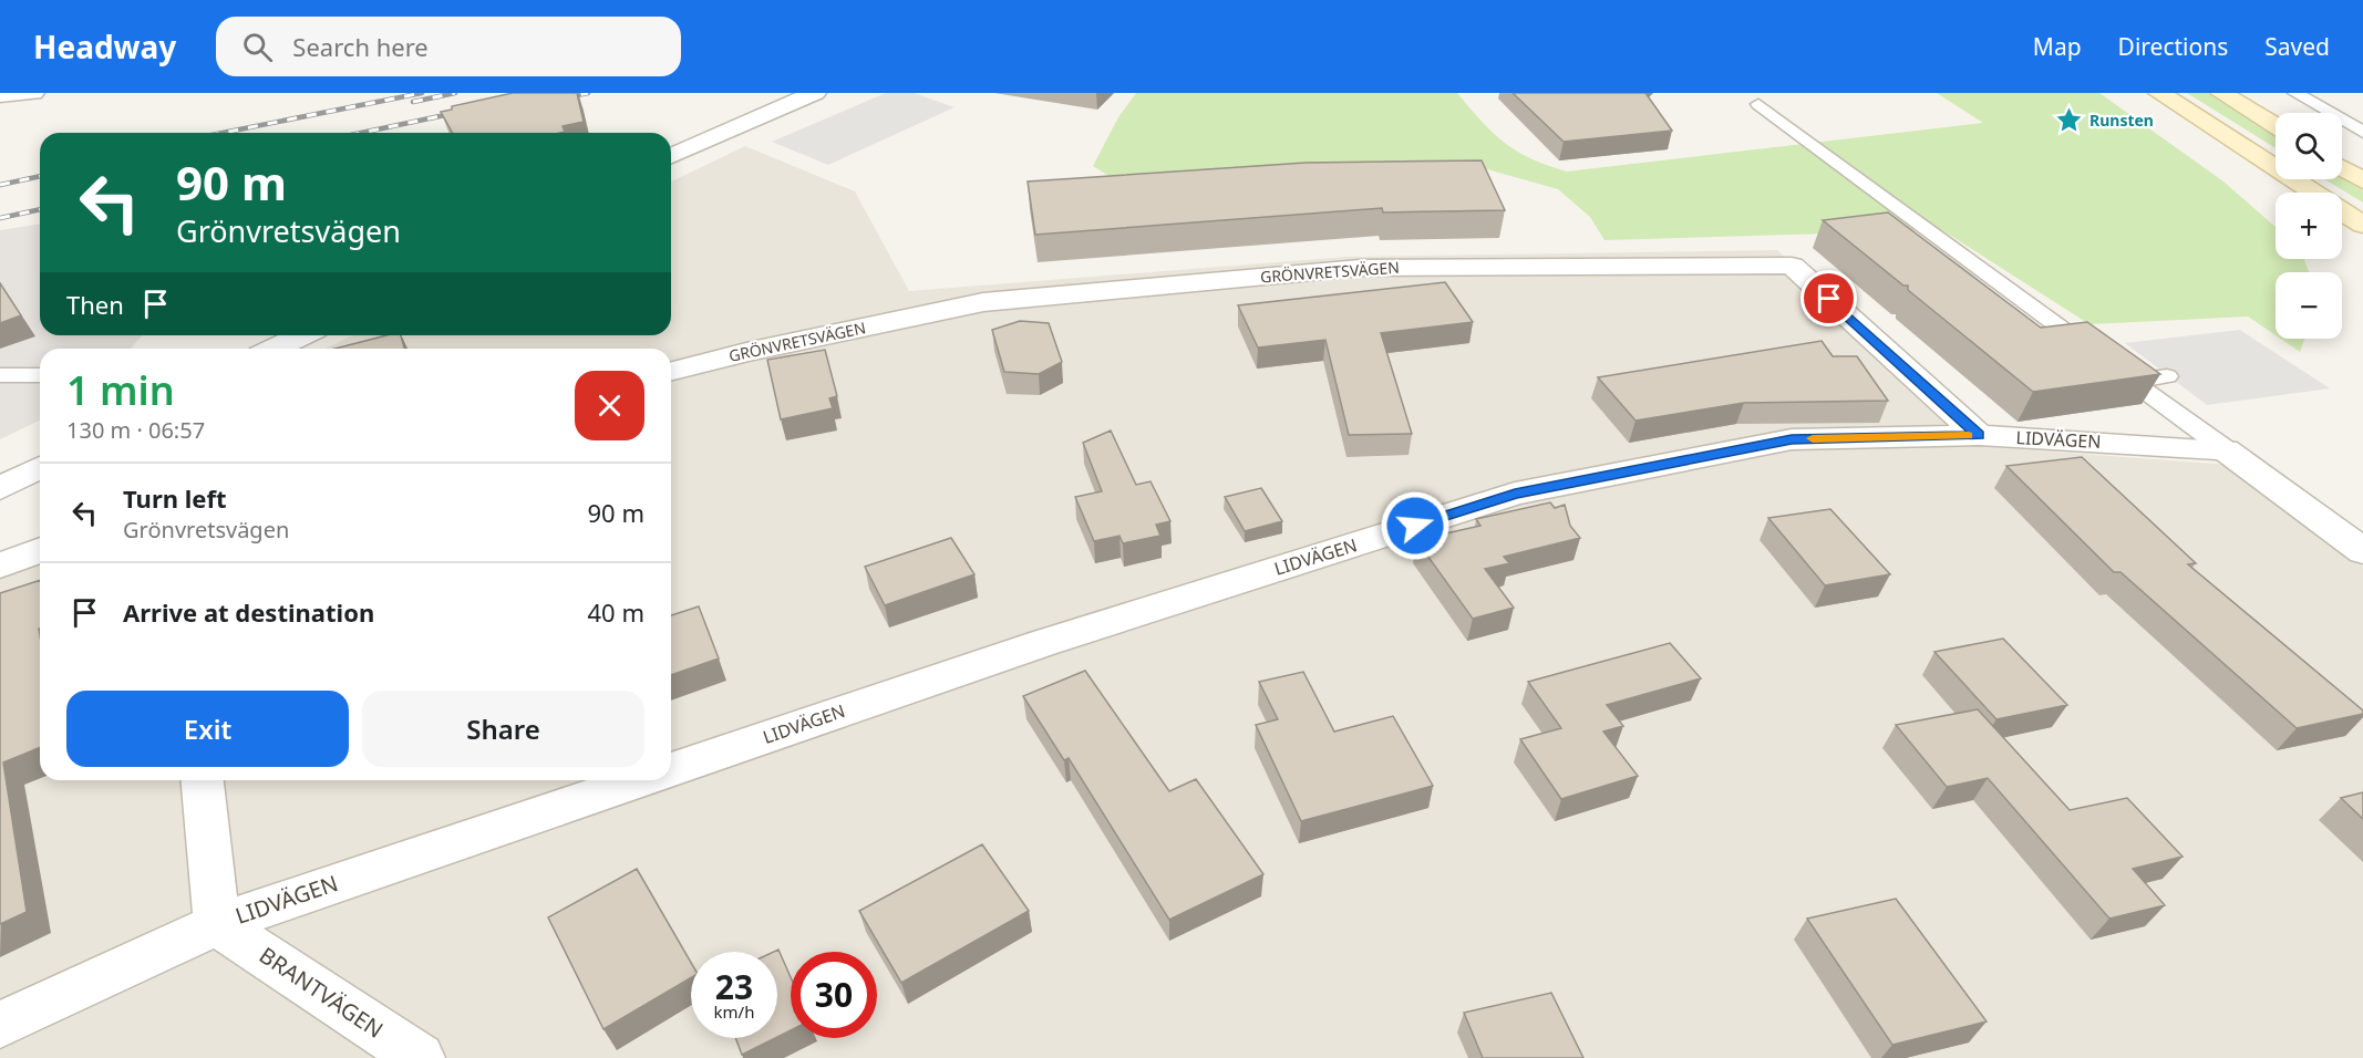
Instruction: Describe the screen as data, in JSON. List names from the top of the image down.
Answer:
{
  "streets": {
    "street": ["GRÖNVRETSVÄGEN", "LIDVÄGEN", "BRANTVÄGEN"]
  },
  "crossings": [
    ["GRÖNVRETSVÄGEN", "LIDVÄGEN"],
    ["LIDVÄGEN", "BRANTVÄGEN"]
  ],
  "places": {
    "place": ["Runsten"]
  },
  "page": {
    "header": "Headway",
    "search": "Search here",
    "nav": ["Map", "Directions", "Saved"],
    "map_buttons": ["+", "−"],
    "turn": ["90 m", "Grönvretsvägen"],
    "then": "Then",
    "heading": ["1 min", "130 m · 06:57"],
    "list": [
      {
        "name": "Turn left",
        "note": "Grönvretsvägen",
        "value": "90 m"
      },
      {
        "name": "Arrive at destination",
        "value": "40 m"
      }
    ],
    "buttons": ["Exit", "Share"],
    "speed": "23 km/h",
    "limit": "30"
  }
}
